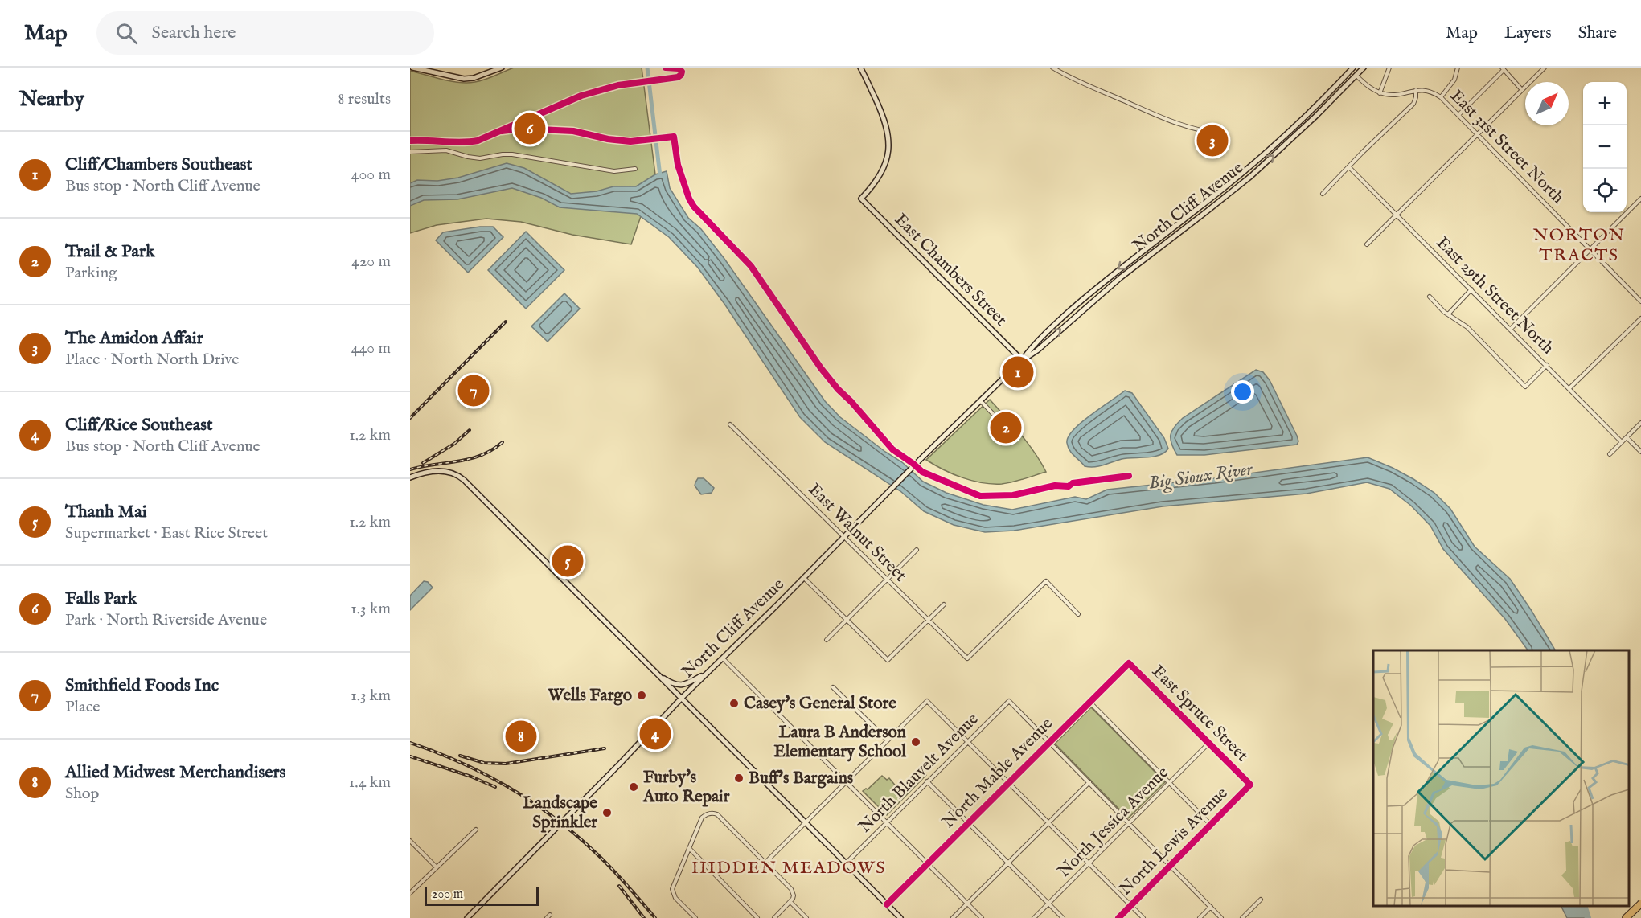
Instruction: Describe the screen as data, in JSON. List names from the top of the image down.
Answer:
{
  "streets": {
    "main road": ["North Cliff Avenue", "East Chambers Street"],
    "street": [
      "East 31st Street North",
      "East 29th Street North",
      "East Walnut Street",
      "East Spruce Street",
      "North Blauvelt Avenue",
      "North Mable Avenue",
      "North Jessica Avenue",
      "North Lewis Avenue"
    ]
  },
  "crossings": [
    ["North Cliff Avenue", "East Chambers Street"],
    ["North Cliff Avenue", "East Walnut Street"],
    ["East Spruce Street", "North Mable Avenue"],
    ["East Spruce Street", "North Jessica Avenue"],
    ["East Spruce Street", "North Lewis Avenue"],
    ["North Blauvelt Avenue", "North Mable Avenue"]
  ],
  "districts": ["NORTON TRACTS", "HIDDEN MEADOWS"],
  "water": ["Big Sioux River"],
  "places": [
    "Wells Fargo",
    "Casey's General Store",
    "Laura B Anderson Elementary School",
    "Buff's Bargains",
    "Furby's Auto Repair",
    "Landscape Sprinkler"
  ],
  "scale_bar": "200 m",
  "north": "top right",
  "page": {
    "header": "Map",
    "search": "Search here",
    "nav": ["Map", "Layers", "Share"],
    "heading": ["Nearby", "8 results"],
    "map_buttons": ["+", "−"],
    "pins": [
      "6",
      "3",
      "1",
      "7",
      "2",
      "5",
      "4",
      "8"
    ],
    "list": [
      {
        "mark": "1",
        "name": "Cliff/Chambers Southeast",
        "note": "Bus stop · North Cliff Avenue",
        "value": "400 m"
      },
      {
        "mark": "2",
        "name": "Trail & Park",
        "note": "Parking",
        "value": "420 m"
      },
      {
        "mark": "3",
        "name": "The Amidon Affair",
        "note": "Place · North North Drive",
        "value": "440 m"
      },
      {
        "mark": "4",
        "name": "Cliff/Rice Southeast",
        "note": "Bus stop · North Cliff Avenue",
        "value": "1.2 km"
      },
      {
        "mark": "5",
        "name": "Thanh Mai",
        "note": "Supermarket · East Rice Street",
        "value": "1.2 km"
      },
      {
        "mark": "6",
        "name": "Falls Park",
        "note": "Park · North Riverside Avenue",
        "value": "1.3 km"
      },
      {
        "mark": "7",
        "name": "Smithfield Foods Inc",
        "note": "Place",
        "value": "1.3 km"
      },
      {
        "mark": "8",
        "name": "Allied Midwest Merchandisers",
        "note": "Shop",
        "value": "1.4 km"
      }
    ],
    "scale": "200 m"
  }
}
